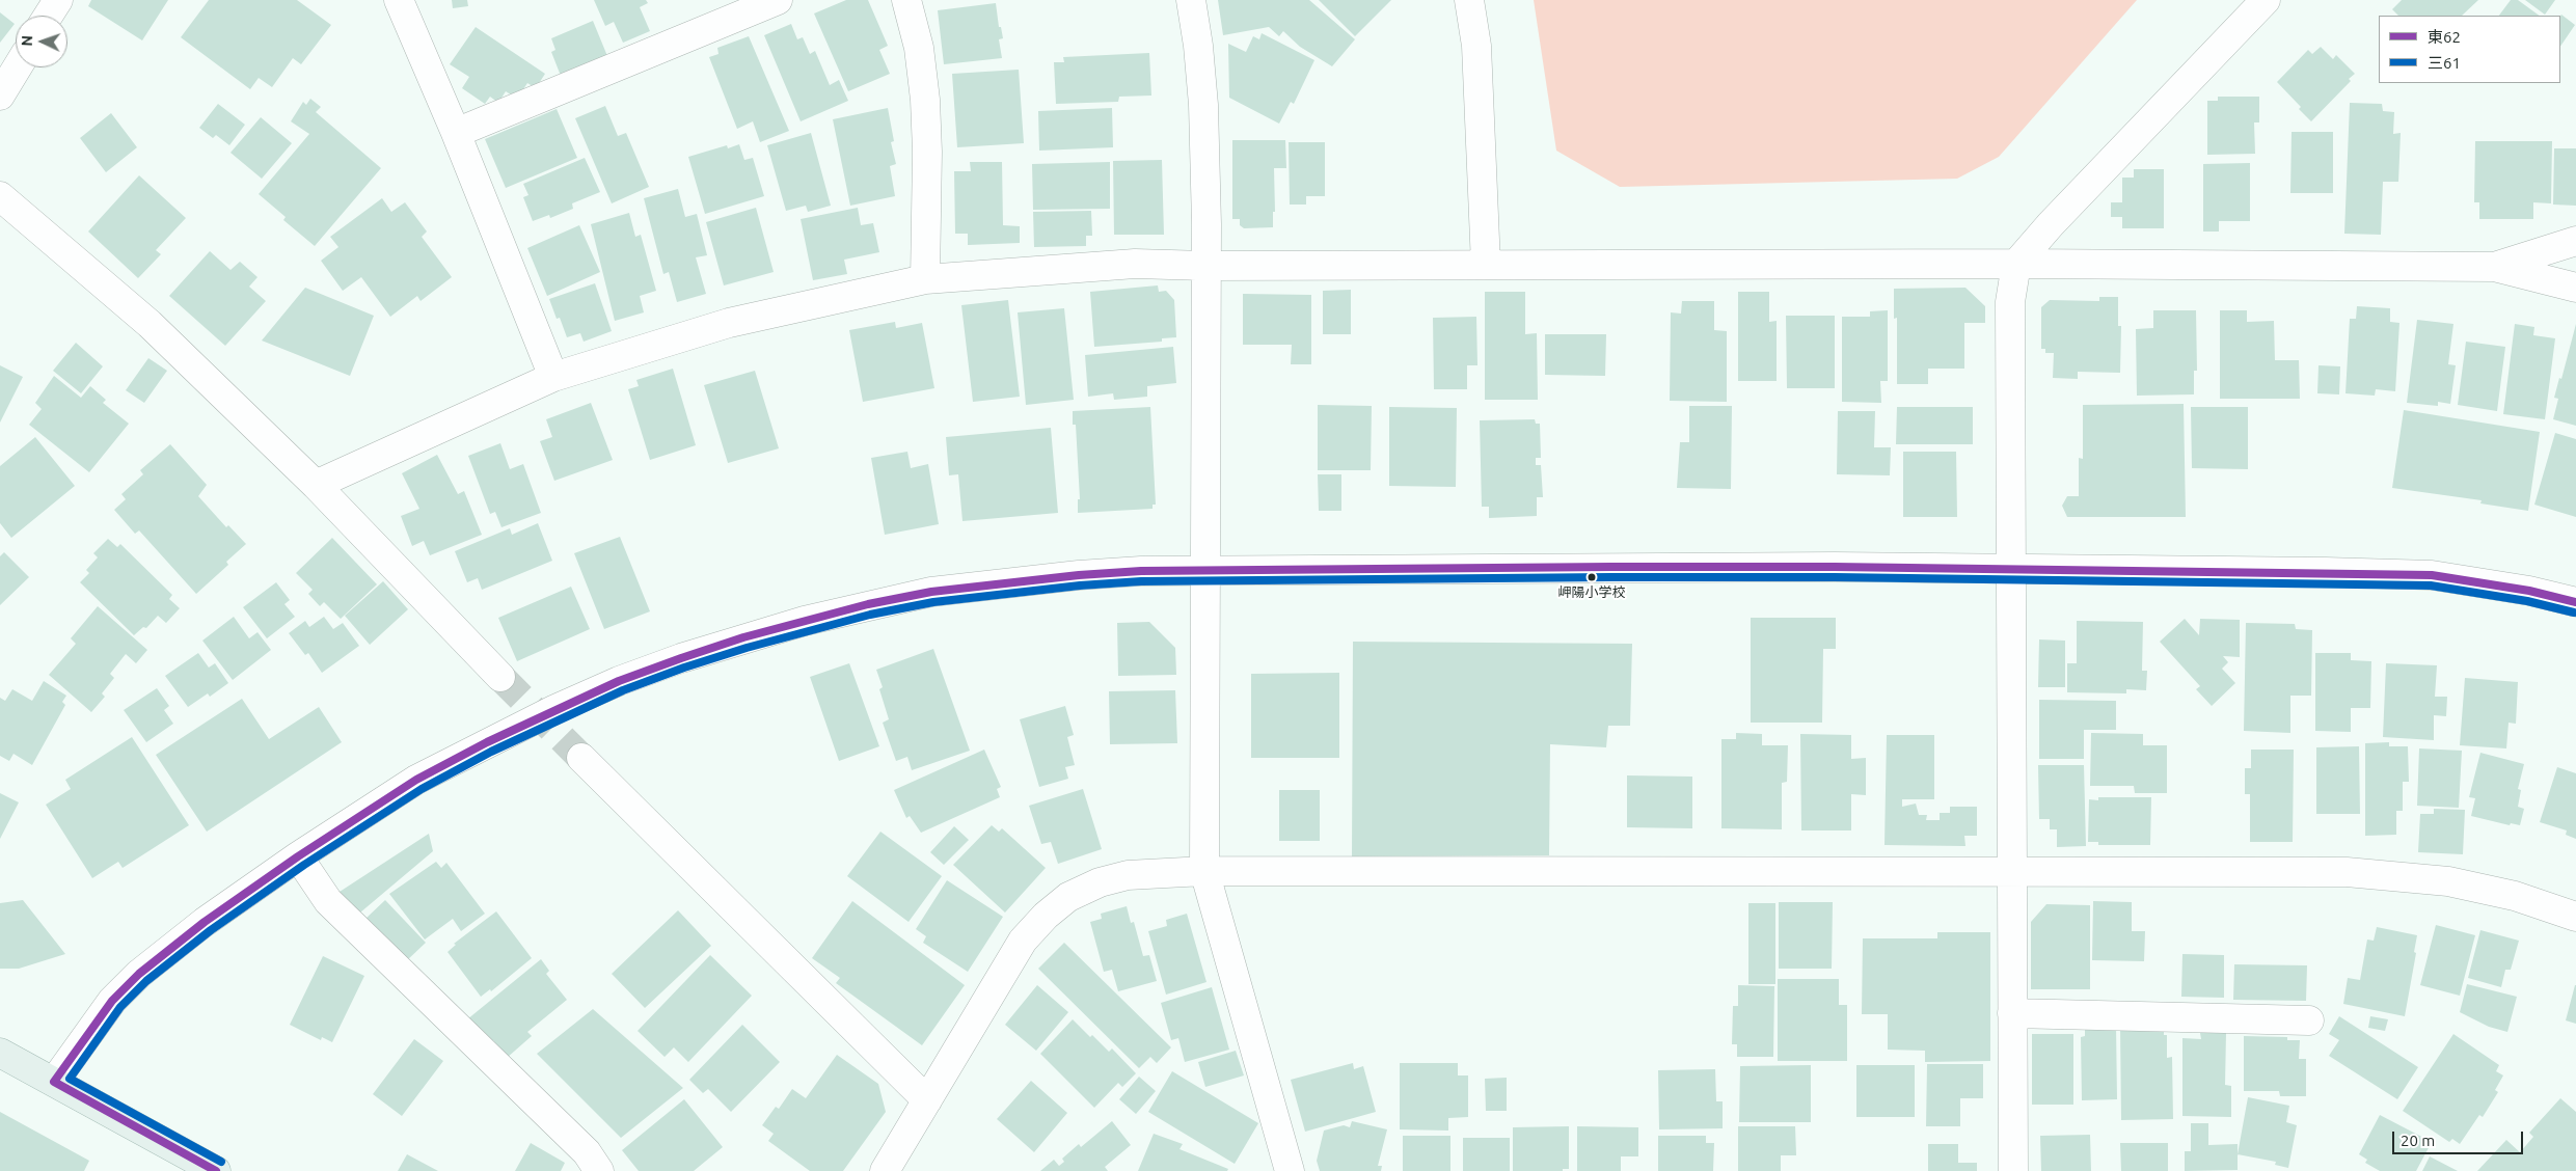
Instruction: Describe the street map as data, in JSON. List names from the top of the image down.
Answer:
{
  "places": ["岬陽小学校"],
  "lines": ["transit line 東62", "transit line 三61"],
  "legend": ["東62", "三61"],
  "scale_bar": "20 m",
  "north": "left"
}
